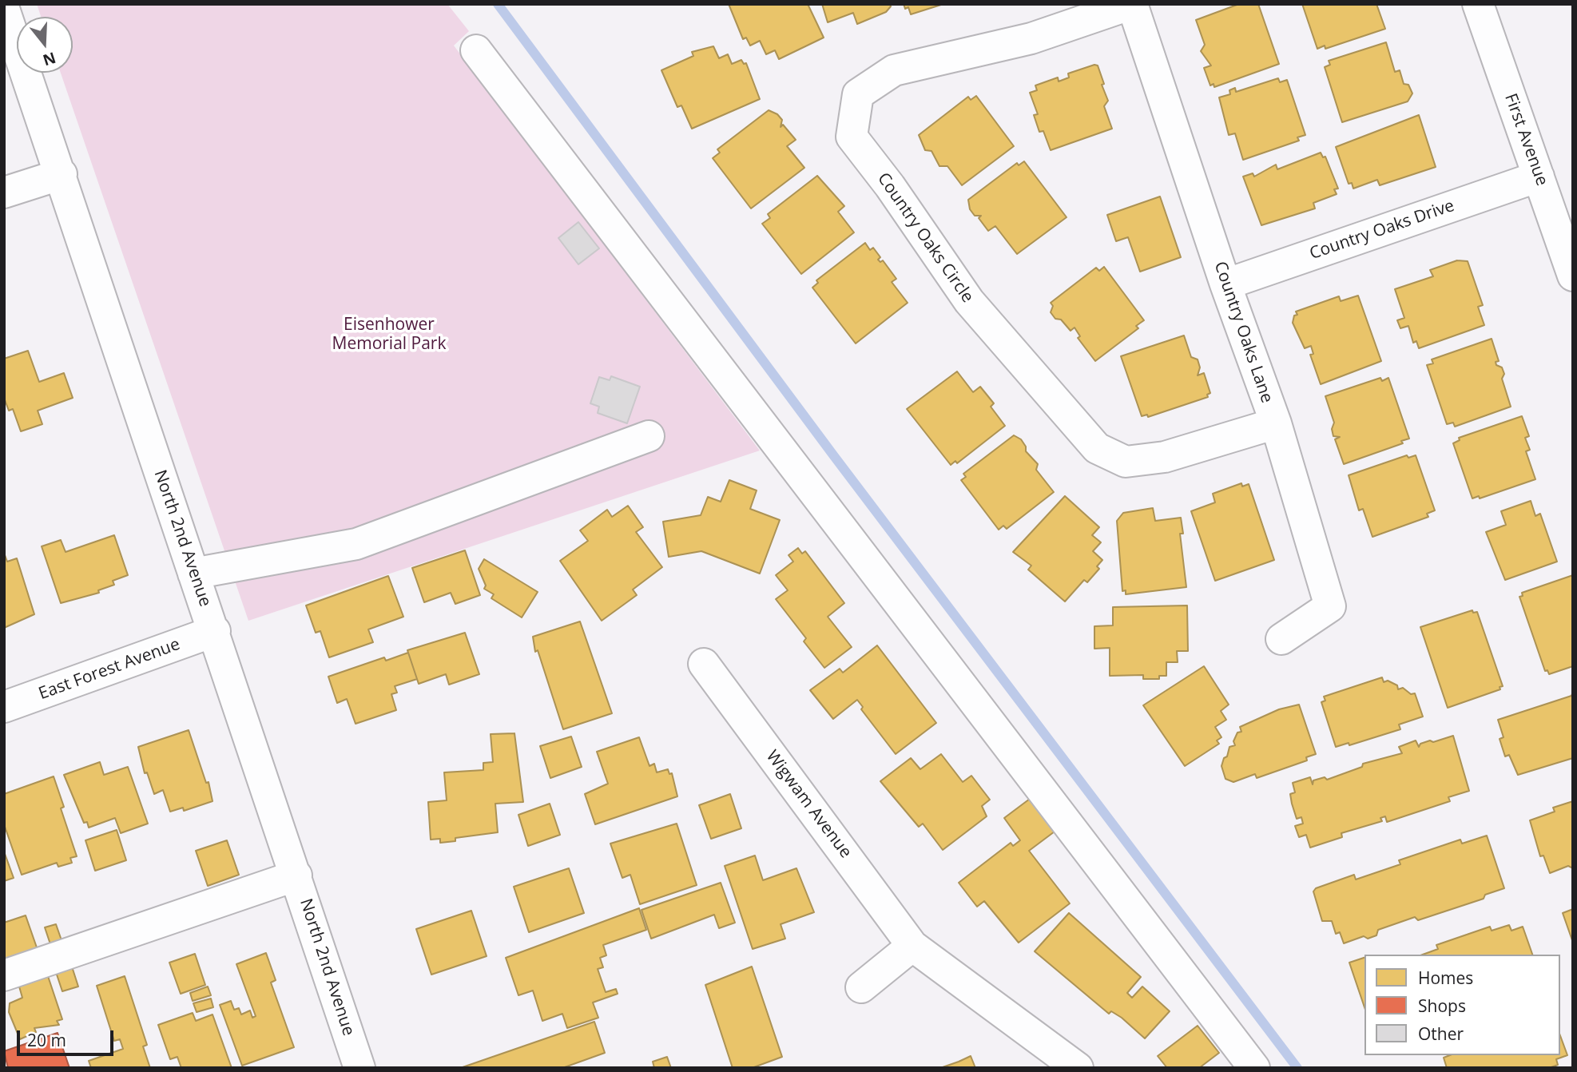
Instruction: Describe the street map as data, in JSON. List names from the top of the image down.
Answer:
{
  "streets": {
    "street": [
      "First Avenue",
      "Country Oaks Drive",
      "Country Oaks Circle",
      "Country Oaks Lane",
      "North 2nd Avenue",
      "East Forest Avenue",
      "Wigwam Avenue"
    ]
  },
  "crossings": [
    ["First Avenue", "Country Oaks Drive"],
    ["Country Oaks Drive", "Country Oaks Lane"],
    ["Country Oaks Circle", "Country Oaks Lane"],
    ["North 2nd Avenue", "East Forest Avenue"]
  ],
  "parks": ["Eisenhower Memorial Park"],
  "legend": ["Homes", "Shops", "Other"],
  "scale_bar": "20 m",
  "north": "bottom"
}
